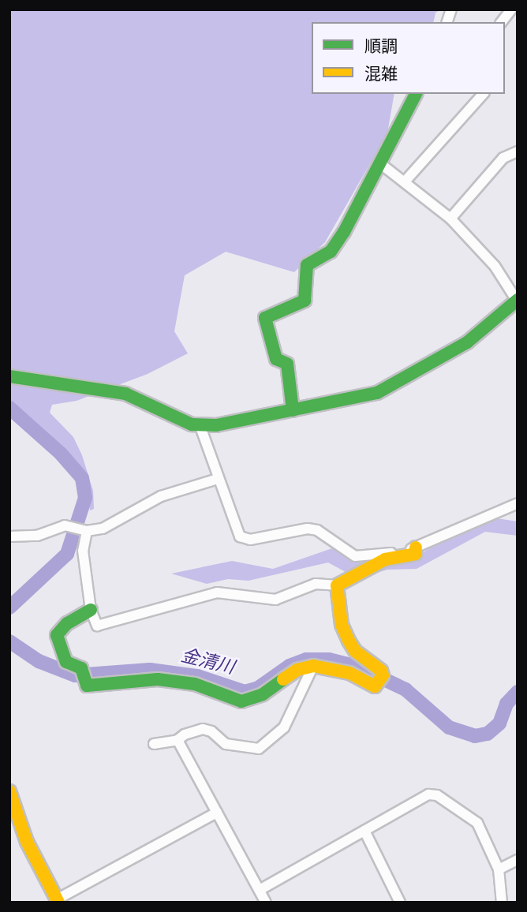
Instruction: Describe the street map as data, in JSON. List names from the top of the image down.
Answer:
{
  "water": ["金清川"],
  "legend": ["順調", "混雑"]
}
